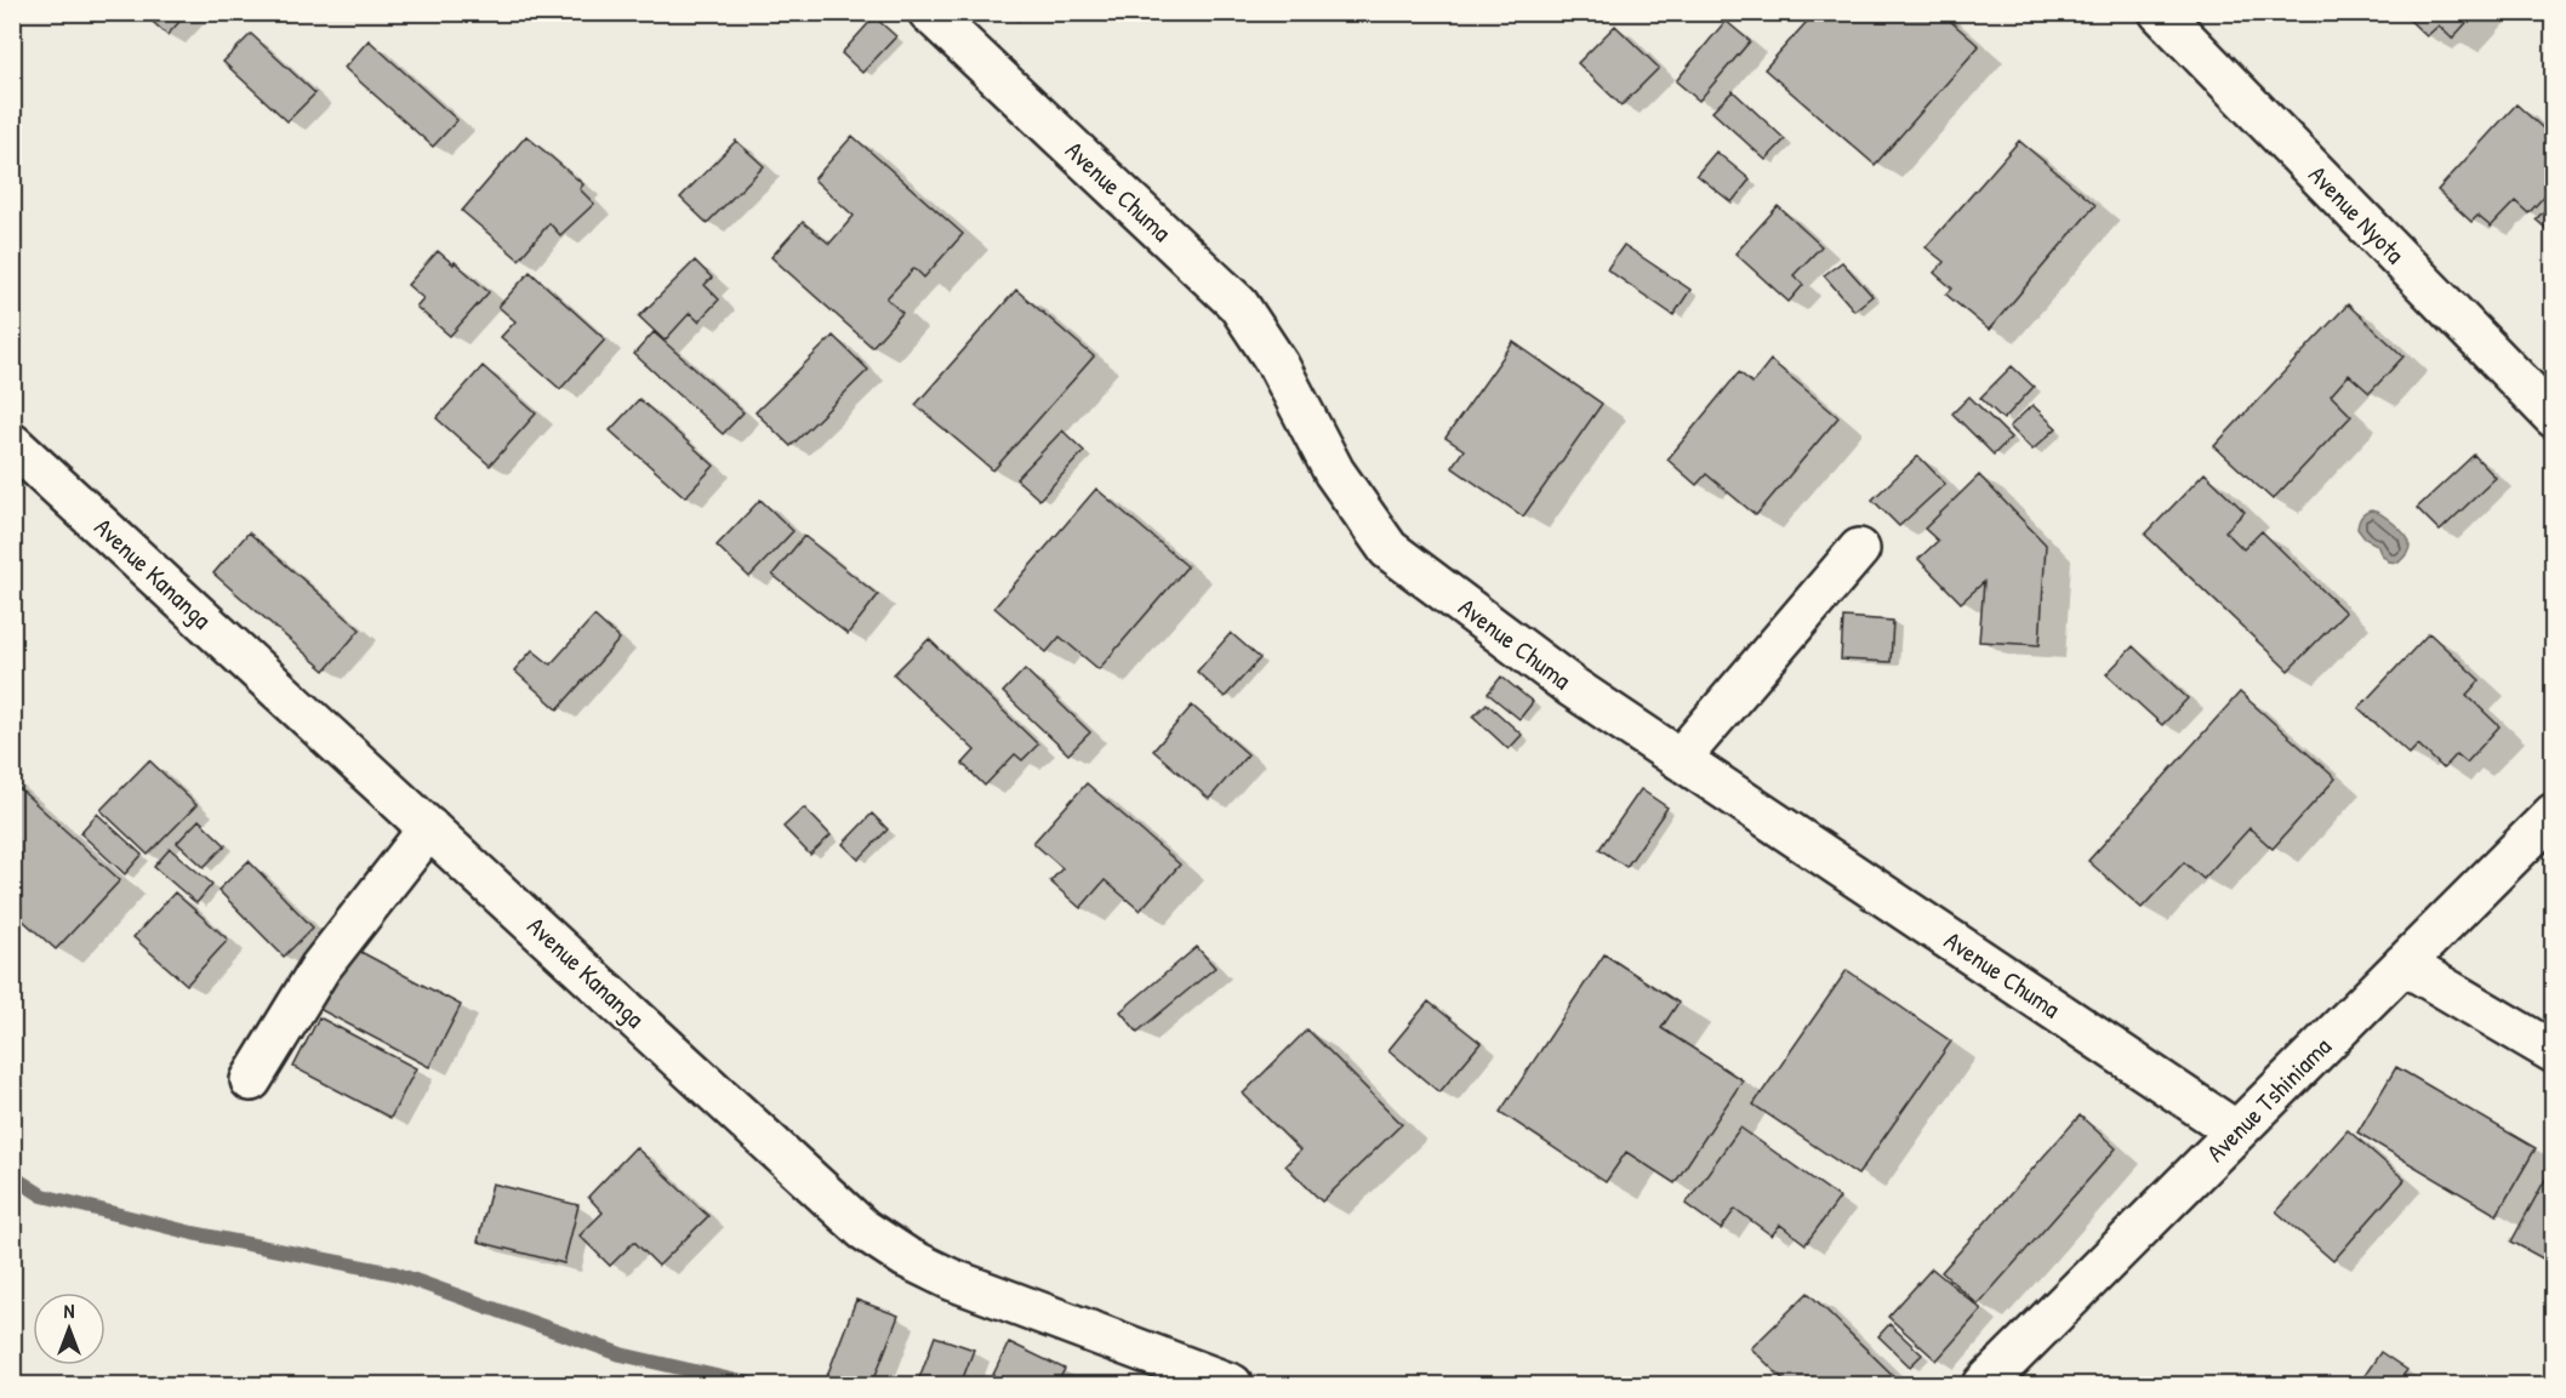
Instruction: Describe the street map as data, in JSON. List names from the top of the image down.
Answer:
{
  "streets": {
    "street": [
      "Avenue Chuma",
      "Avenue Nyota",
      "Avenue Kananga",
      "Avenue Tshiniama"
    ]
  },
  "crossings": [
    ["Avenue Chuma", "Avenue Tshiniama"]
  ],
  "north": "top"
}
